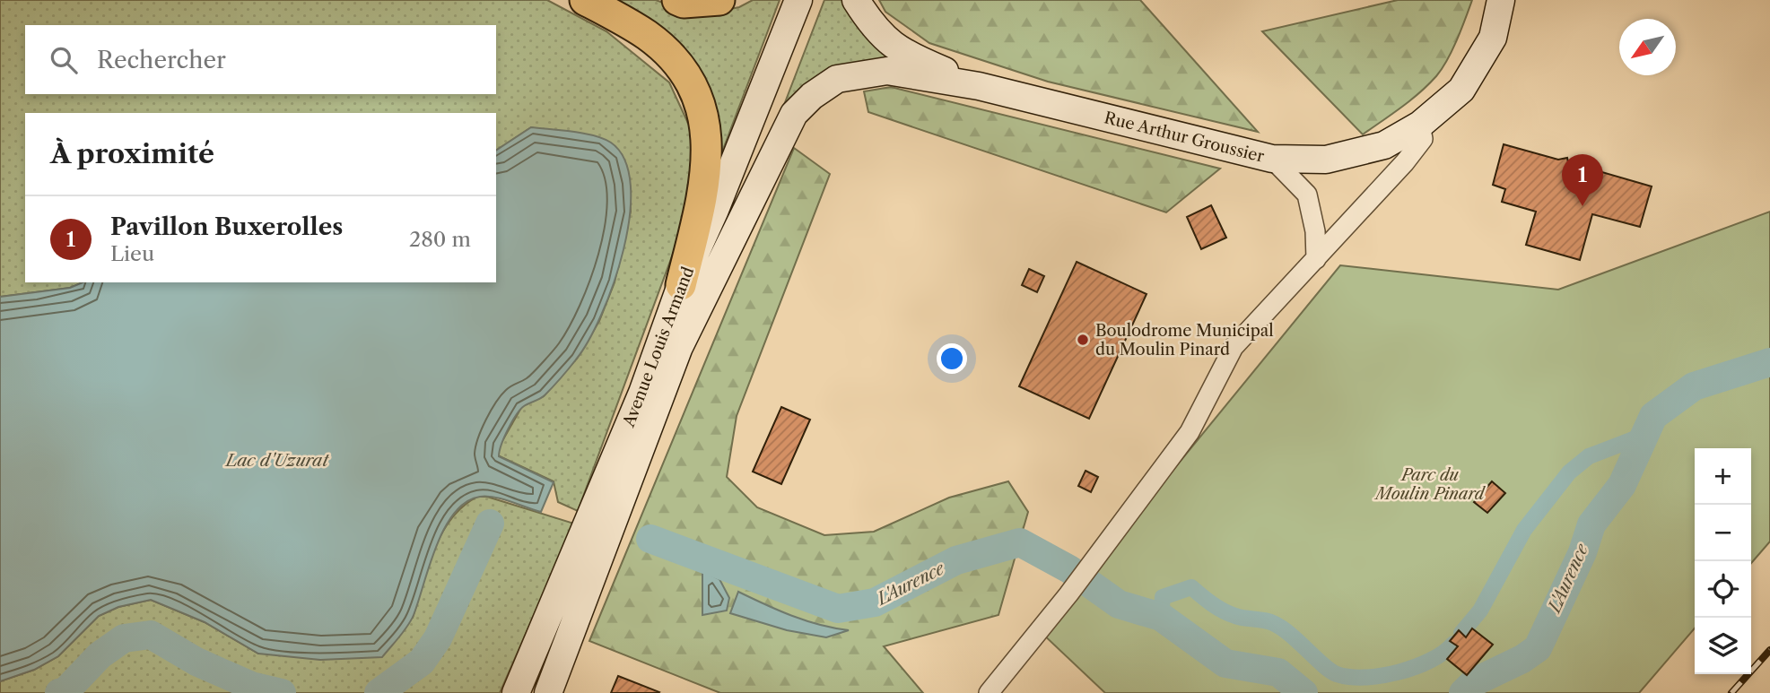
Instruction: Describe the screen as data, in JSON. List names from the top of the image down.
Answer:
{
  "streets": {
    "main road": ["Rue Arthur Groussier", "Avenue Louis Armand"]
  },
  "water": ["Lac d'Uzurat", "L'Aurence"],
  "parks": ["Parc du Moulin Pinard"],
  "places": ["Boulodrome Municipal du Moulin Pinard"],
  "north": "bottom left",
  "page": {
    "search": "Rechercher",
    "heading": "À proximité",
    "pins": "1",
    "list": [
      {
        "mark": "1",
        "name": "Pavillon Buxerolles",
        "note": "Lieu",
        "value": "280 m"
      }
    ],
    "map_buttons": ["+", "−"]
  }
}
